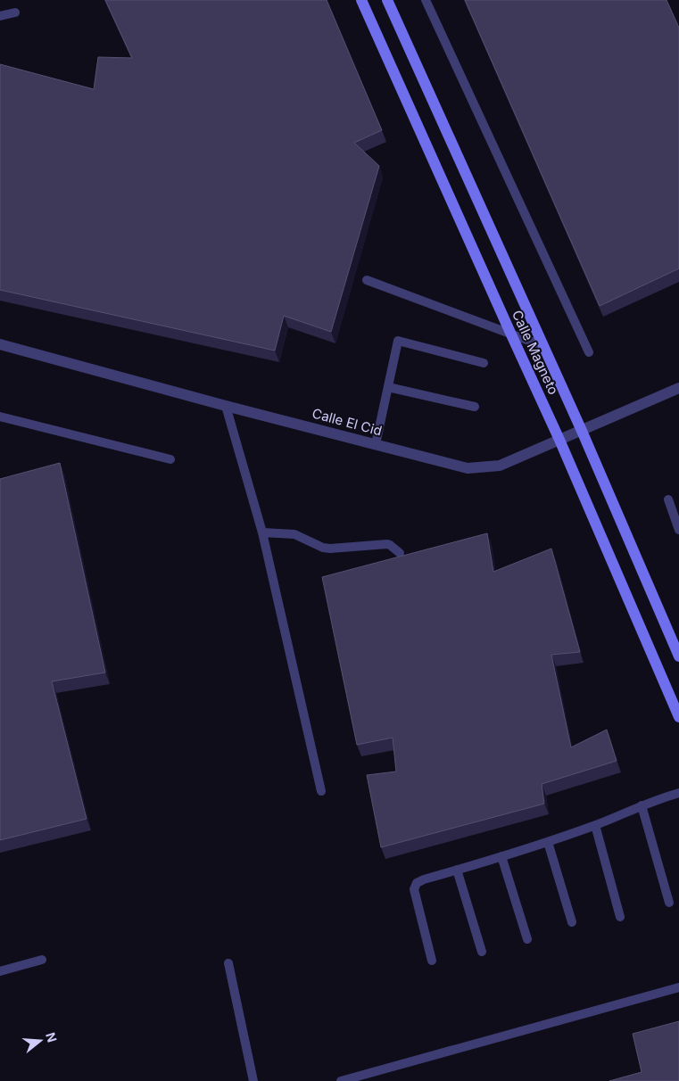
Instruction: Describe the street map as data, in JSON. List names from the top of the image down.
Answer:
{
  "streets": {
    "main road": ["Calle Magneto"],
    "street": ["Calle El Cid"]
  },
  "crossings": [
    ["Calle Magneto", "Calle El Cid"]
  ],
  "north": "right"
}
